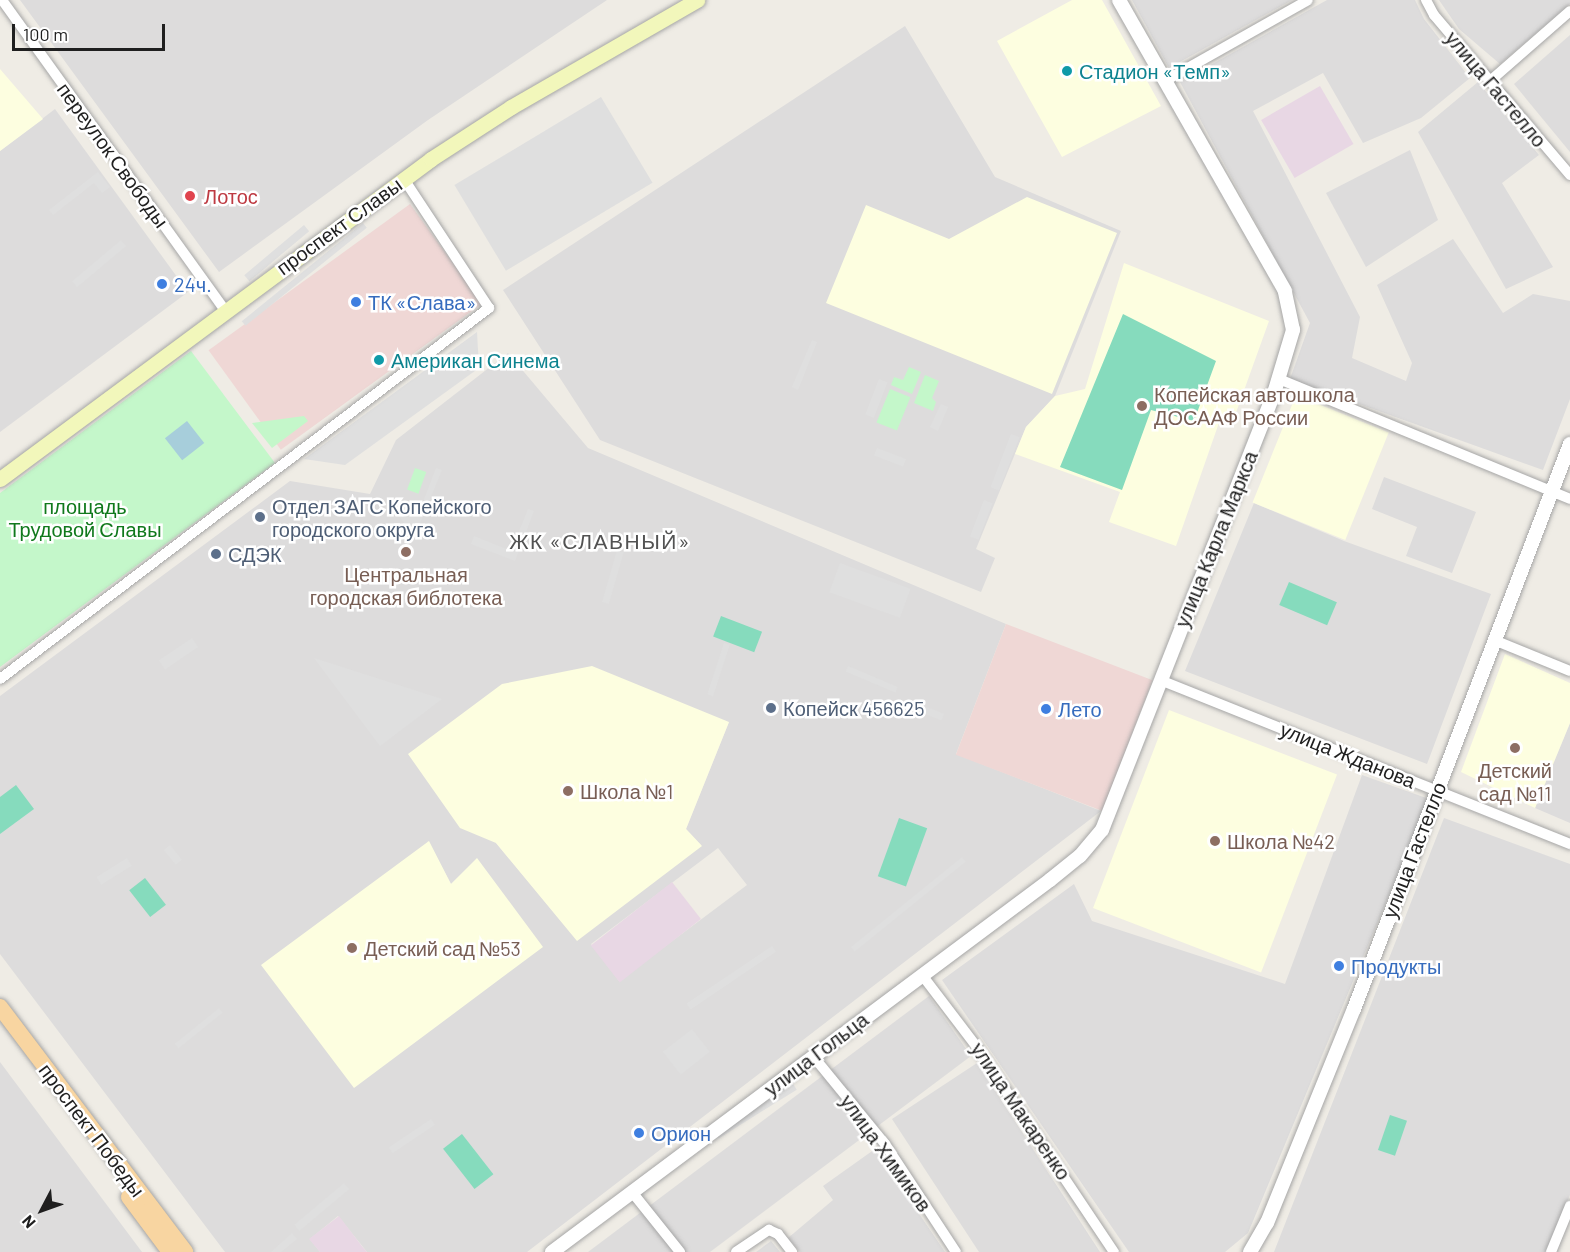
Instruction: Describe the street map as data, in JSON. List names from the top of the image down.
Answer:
{
  "streets": {
    "main road": ["проспект Славы", "проспект Победы"],
    "street": [
      "улица Гастелло",
      "переулок Свободы",
      "улица Карла Маркса",
      "улица Жданова",
      "улица Гольца",
      "улица Макаренко",
      "улица Химиков"
    ]
  },
  "crossings": [
    ["улица Гастелло", "улица Жданова"],
    ["переулок Свободы", "проспект Славы"],
    ["улица Карла Маркса", "улица Жданова"],
    ["улица Карла Маркса", "улица Гольца"],
    ["улица Гольца", "улица Макаренко"],
    ["улица Гольца", "улица Химиков"]
  ],
  "districts": ["ЖК «СЛАВНЫЙ»"],
  "parks": ["площадь Трудовой Славы"],
  "places": [
    "Стадион «Темп»",
    "Лотос",
    "24ч.",
    "ТК «Слава»",
    "Американ Синема",
    "Копейская автошкола ДОСААФ России",
    "Отдел ЗАГС Копейского городского округа",
    "Центральная городская библотека",
    "СДЭК",
    "Копейск 456625",
    "Лето",
    "Детский сад №11",
    "Школа №1",
    "Школа №42",
    "Детский сад №53",
    "Продукты",
    "Орион"
  ],
  "scale_bar": "100 m",
  "north": "bottom left"
}
